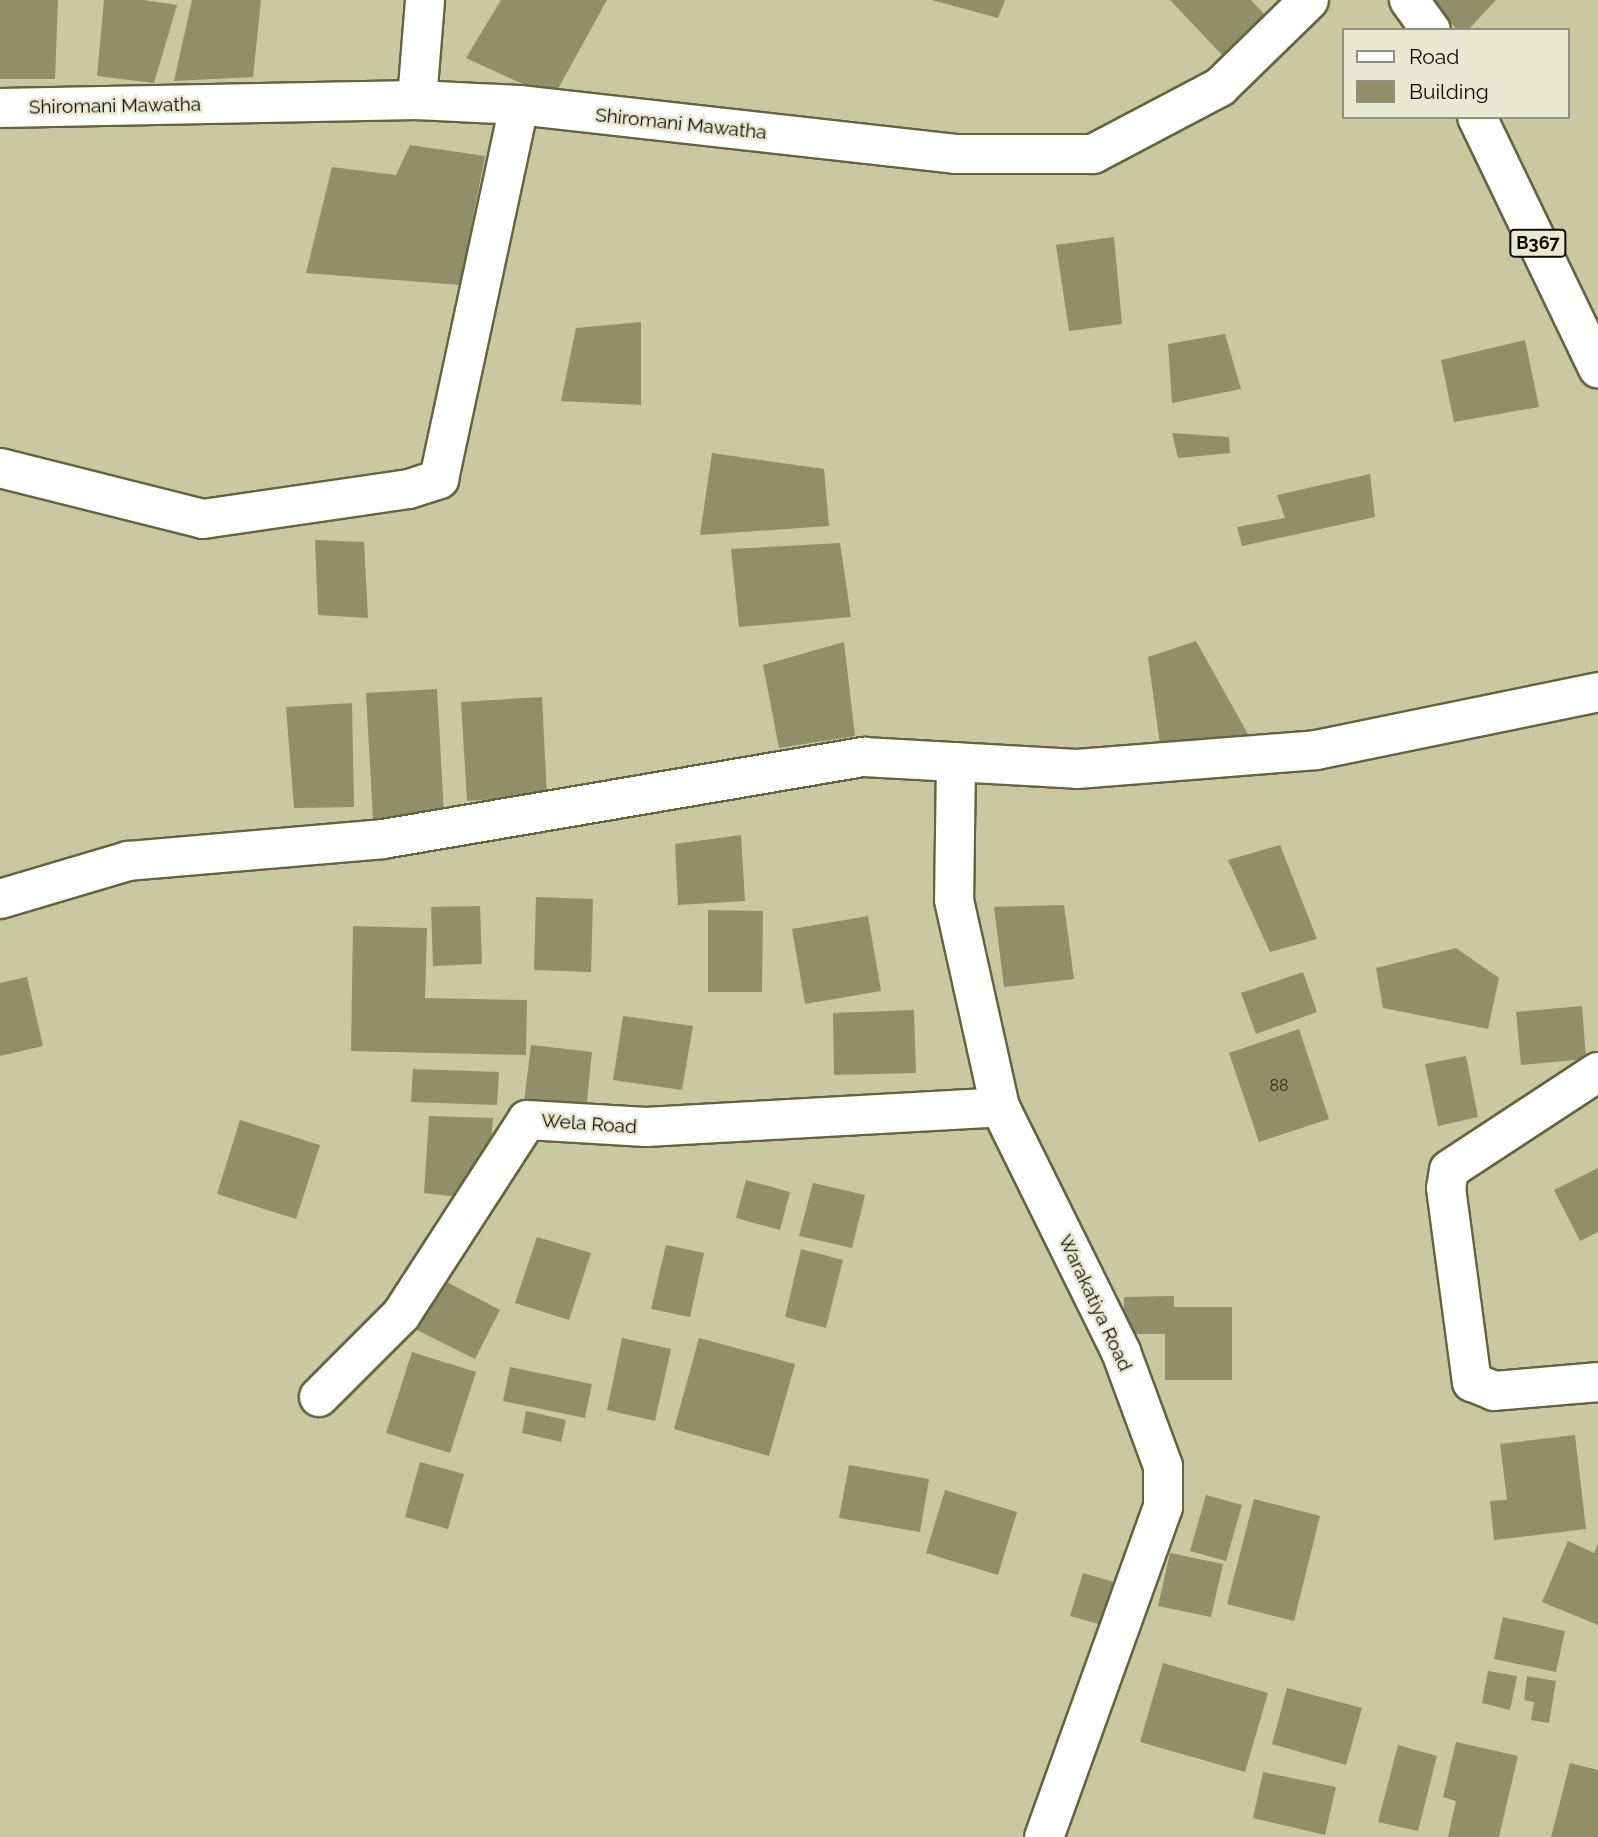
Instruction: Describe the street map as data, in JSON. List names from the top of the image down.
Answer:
{
  "streets": {
    "street": [
      "Shiromani Mawatha",
      "B367",
      "Wela Road",
      "Warakatiya Road"
    ]
  },
  "crossings": [
    ["Wela Road", "Warakatiya Road"]
  ],
  "house_numbers": ["88"],
  "legend": ["Road", "Building"]
}
